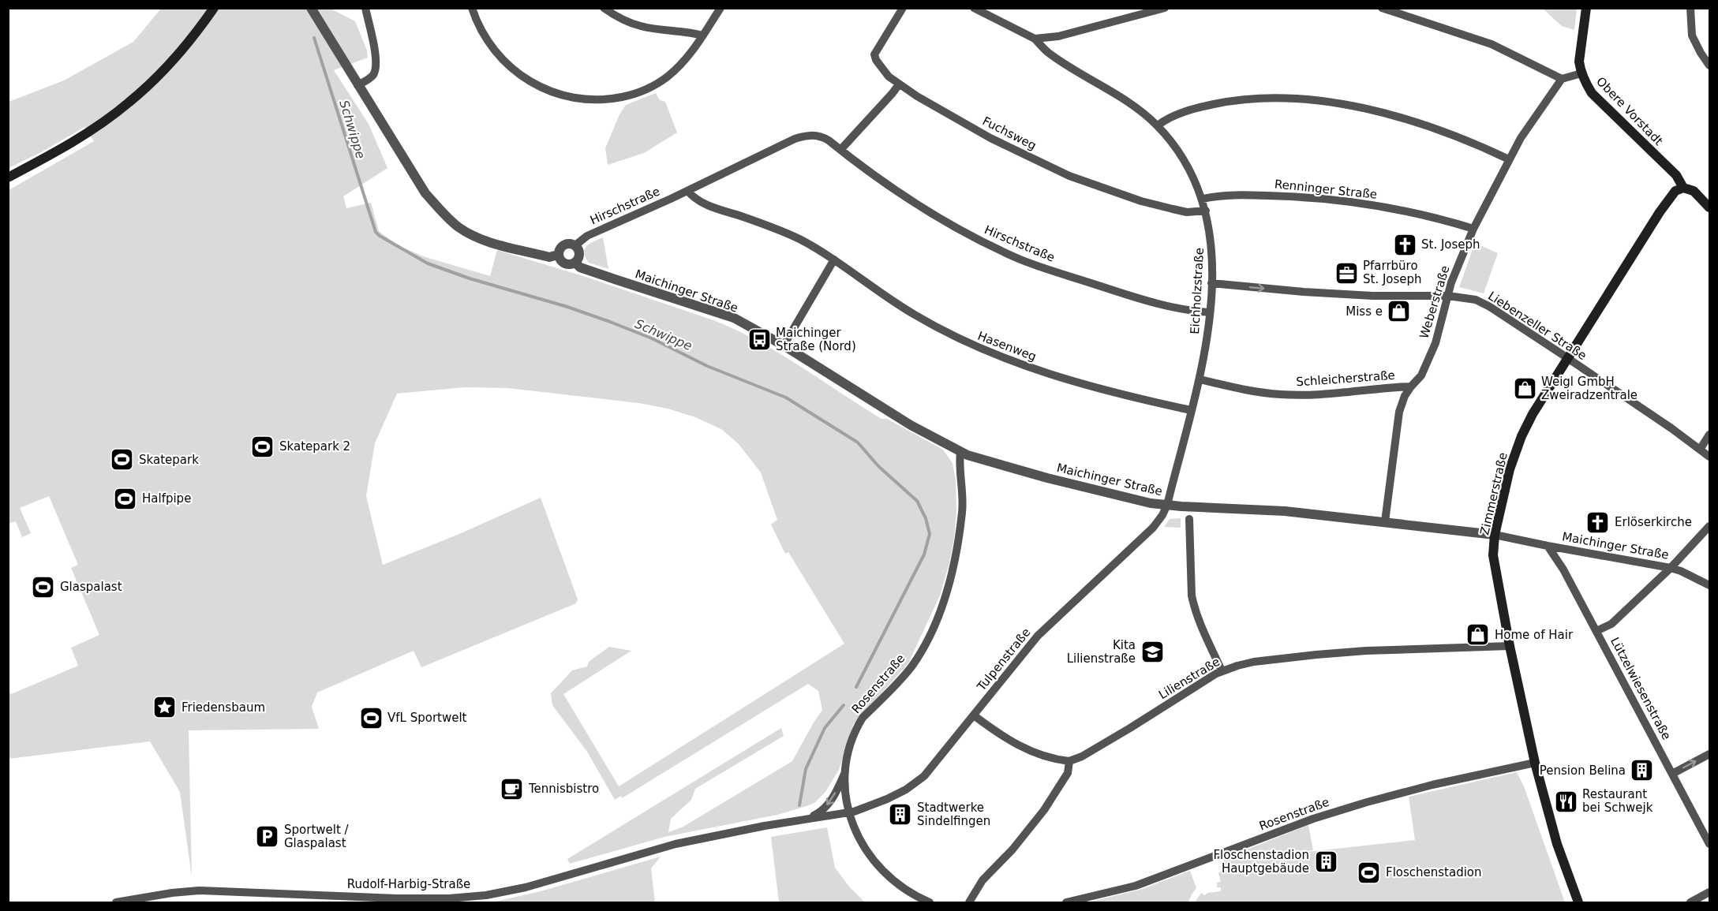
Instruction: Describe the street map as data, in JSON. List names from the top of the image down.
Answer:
{
  "streets": {
    "main road": ["Obere Vorstadt", "Zimmerstraße"],
    "street": [
      "Fuchsweg",
      "Renninger Straße",
      "Hirschstraße",
      "Maichinger Straße",
      "Eichholzstraße",
      "Weberstraße",
      "Liebenzeller Straße",
      "Hasenweg",
      "Schleicherstraße",
      "Tulpenstraße",
      "Lilienstraße",
      "Rosenstraße",
      "Lützelwiesenstraße",
      "Rudolf-Harbig-Straße"
    ]
  },
  "crossings": [
    ["Obere Vorstadt", "Zimmerstraße"],
    ["Fuchsweg", "Eichholzstraße"],
    ["Renninger Straße", "Eichholzstraße"],
    ["Renninger Straße", "Weberstraße"],
    ["Hirschstraße", "Maichinger Straße"],
    ["Hirschstraße", "Eichholzstraße"],
    ["Hirschstraße", "Hasenweg"],
    ["Maichinger Straße", "Eichholzstraße"],
    ["Maichinger Straße", "Weberstraße"],
    ["Maichinger Straße", "Zimmerstraße"],
    ["Maichinger Straße", "Tulpenstraße"],
    ["Maichinger Straße", "Rosenstraße"],
    ["Maichinger Straße", "Lützelwiesenstraße"],
    ["Eichholzstraße", "Liebenzeller Straße"],
    ["Eichholzstraße", "Hasenweg"],
    ["Eichholzstraße", "Schleicherstraße"],
    ["Eichholzstraße", "Tulpenstraße"],
    ["Weberstraße", "Liebenzeller Straße"],
    ["Weberstraße", "Schleicherstraße"],
    ["Liebenzeller Straße", "Zimmerstraße"],
    ["Zimmerstraße", "Lilienstraße"],
    ["Zimmerstraße", "Rosenstraße"],
    ["Tulpenstraße", "Rosenstraße"],
    ["Tulpenstraße", "Rudolf-Harbig-Straße"],
    ["Rosenstraße", "Rudolf-Harbig-Straße"]
  ],
  "one_way": ["Liebenzeller Straße"],
  "water": ["Schwippe"],
  "places": {
    "church": ["St. Joseph", "Erlöserkirche"],
    "office": ["Pfarrbüro St. Joseph"],
    "shop": ["Miss e", "Weigl GmbH Zweiradzentrale", "Home of Hair"],
    "bus stop": ["Maichinger Straße (Nord)"],
    "sports": [
      "Skatepark 2",
      "Skatepark",
      "Halfpipe",
      "Glaspalast",
      "VfL Sportwelt",
      "Floschenstadion"
    ],
    "school or university": ["Kita Lilienstraße"],
    "place": ["Friedensbaum"],
    "building": ["Pension Belina", "Stadtwerke Sindelfingen", "Floschenstadion Hauptgebäude"],
    "cafe": ["Tennisbistro"],
    "restaurant": ["Restaurant bei Schwejk"],
    "parking": ["Sportwelt / Glaspalast"]
  }
}
